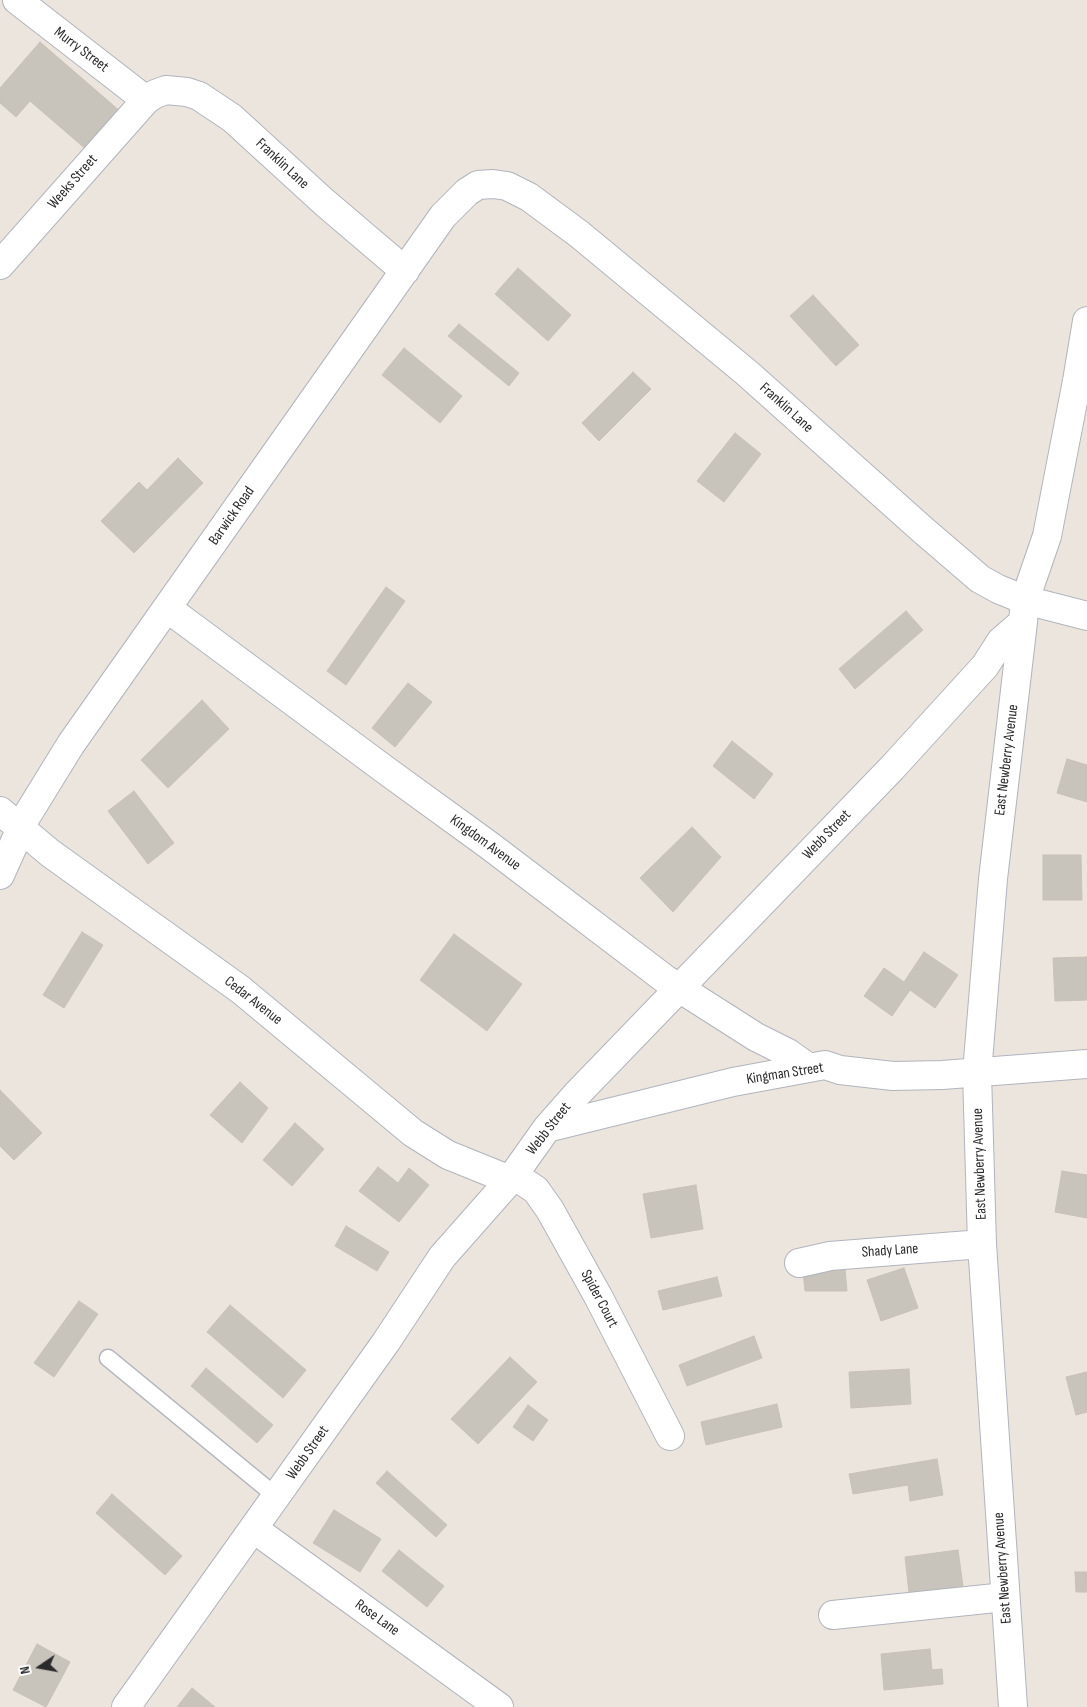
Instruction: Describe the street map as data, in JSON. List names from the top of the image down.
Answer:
{
  "streets": {
    "street": [
      "Murry Street",
      "Franklin Lane",
      "Weeks Street",
      "Barwick Road",
      "East Newberry Avenue",
      "Webb Street",
      "Kingdom Avenue",
      "Cedar Avenue",
      "Kingman Street",
      "Shady Lane",
      "Spider Court",
      "Rose Lane"
    ]
  },
  "crossings": [
    ["Murry Street", "Franklin Lane"],
    ["Murry Street", "Weeks Street"],
    ["Franklin Lane", "Weeks Street"],
    ["Franklin Lane", "Barwick Road"],
    ["Franklin Lane", "East Newberry Avenue"],
    ["Franklin Lane", "Webb Street"],
    ["Barwick Road", "Kingdom Avenue"],
    ["Barwick Road", "Cedar Avenue"],
    ["East Newberry Avenue", "Webb Street"],
    ["East Newberry Avenue", "Kingman Street"],
    ["East Newberry Avenue", "Shady Lane"],
    ["Webb Street", "Kingdom Avenue"],
    ["Webb Street", "Cedar Avenue"],
    ["Webb Street", "Kingman Street"],
    ["Webb Street", "Spider Court"],
    ["Webb Street", "Rose Lane"],
    ["Kingdom Avenue", "Kingman Street"],
    ["Cedar Avenue", "Spider Court"]
  ],
  "north": "left"
}
